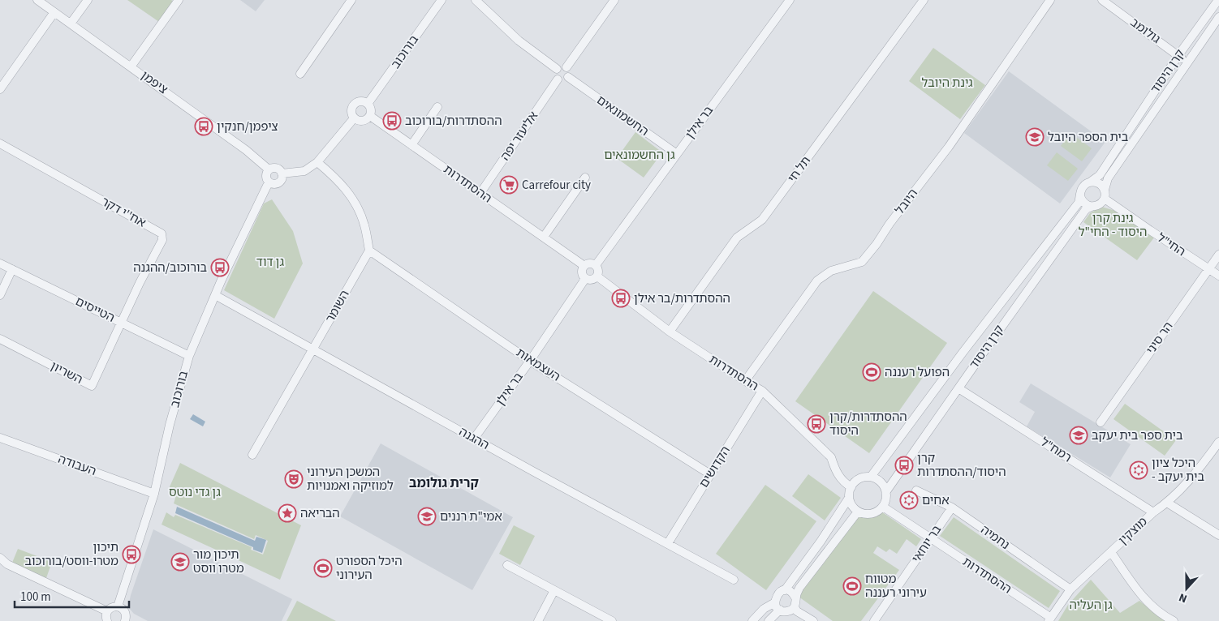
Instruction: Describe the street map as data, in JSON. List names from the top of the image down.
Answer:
{
  "streets": {
    "street": [
      "גולומב",
      "בורוכוב",
      "קרן היסוד",
      "ציפמן",
      "החשמונאים",
      "בר אילן",
      "אליעזר יפה",
      "תל חי",
      "ההסתדרות",
      "היובל",
      "אח''י דקר",
      "החי\"ל",
      "השומר",
      "הטייסים",
      "הר סיני",
      "העצמאות",
      "השריון",
      "ההגנה",
      "רמח\"ל",
      "העבודה",
      "הקדושים",
      "מוצקין",
      "נחמיה",
      "בר יוחאי"
    ]
  },
  "crossings": [
    ["גולומב", "קרן היסוד"],
    ["בורוכוב", "ציפמן"],
    ["בורוכוב", "ההסתדרות"],
    ["בורוכוב", "הטייסים"],
    ["בורוכוב", "ההגנה"],
    ["בורוכוב", "העבודה"],
    ["קרן היסוד", "ההסתדרות"],
    ["קרן היסוד", "החי\"ל"],
    ["קרן היסוד", "רמח\"ל"],
    ["החשמונאים", "בר אילן"],
    ["החשמונאים", "אליעזר יפה"],
    ["בר אילן", "ההסתדרות"],
    ["בר אילן", "העצמאות"],
    ["בר אילן", "ההגנה"],
    ["אליעזר יפה", "ההסתדרות"],
    ["תל חי", "ההסתדרות"],
    ["ההסתדרות", "היובל"],
    ["ההסתדרות", "הקדושים"],
    ["ההסתדרות", "מוצקין"],
    ["ההסתדרות", "בר יוחאי"],
    ["אח''י דקר", "הטייסים"],
    ["אח''י דקר", "השריון"],
    ["החי\"ל", "הר סיני"],
    ["השומר", "העצמאות"],
    ["השומר", "ההגנה"],
    ["הטייסים", "השריון"],
    ["העצמאות", "הקדושים"],
    ["ההגנה", "הקדושים"],
    ["רמח\"ל", "מוצקין"],
    ["מוצקין", "נחמיה"],
    ["נחמיה", "בר יוחאי"]
  ],
  "districts": ["קרית גולומב"],
  "parks": [
    "גינת היובל",
    "גן החשמונאים",
    "גינת קרן היסוד - החי\"ל",
    "גן דוד",
    "גן גדי נוטס",
    "גן העליה"
  ],
  "places": {
    "bus stop": [
      "ההסתדרות/בורוכוב",
      "ציפמן/חנקין",
      "בורוכוב/ההגנה",
      "ההסתדרות/בר אילן",
      "ההסתדרות/קרן היסוד",
      "קרן היסוד/ההסתדרות",
      "תיכון מטרו-ווסט/בורוכוב"
    ],
    "school or university": [
      "בית הספר היובל",
      "בית ספר בית יעקב",
      "אמי\"ת רננים",
      "תיכון מור מטרו ווסט"
    ],
    "supermarket": ["Carrefour city"],
    "sports": ["הפועל רעננה", "היכל הספורט העירוני", "מטווח עירוני רעננה"],
    "synagogue": ["היכל ציון - בית יעקב", "אחים"],
    "theatre": ["המשכן העירוני למוזיקה ואמנויות"],
    "place": ["הבריאה"]
  },
  "scale_bar": "100 m",
  "north": "bottom"
}
